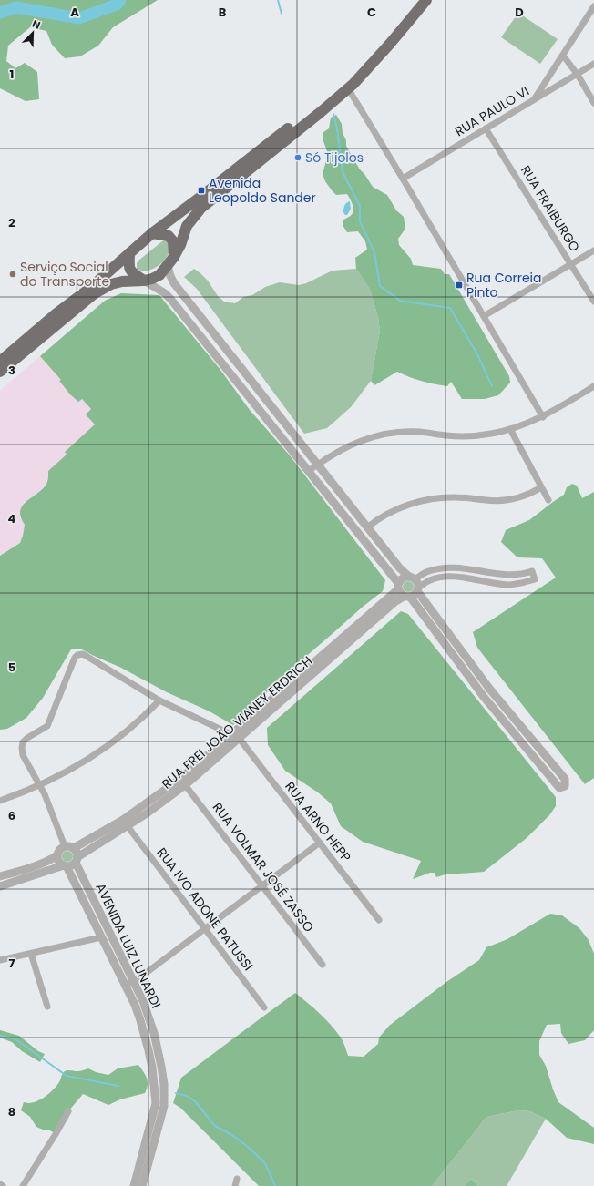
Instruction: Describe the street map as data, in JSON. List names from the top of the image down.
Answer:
{
  "streets": {
    "street": [
      "RUA PAULO VI",
      "RUA FRAIBURGO",
      "RUA FREI JOÃO VIANEY ERDRICH",
      "RUA ARNO HEPP",
      "RUA VOLMAR JOSÉ ZASSO",
      "RUA IVO ADONE PATUSSI",
      "AVENIDA LUIZ LUNARDI"
    ]
  },
  "crossings": [
    ["RUA PAULO VI", "RUA FRAIBURGO"],
    ["RUA FREI JOÃO VIANEY ERDRICH", "RUA ARNO HEPP"],
    ["RUA FREI JOÃO VIANEY ERDRICH", "RUA VOLMAR JOSÉ ZASSO"],
    ["RUA FREI JOÃO VIANEY ERDRICH", "RUA IVO ADONE PATUSSI"],
    ["RUA FREI JOÃO VIANEY ERDRICH", "AVENIDA LUIZ LUNARDI"]
  ],
  "places": {
    "other": ["Só Tijolos", "Serviço Social do Transporte"],
    "transit": ["Avenida Leopoldo Sander", "Rua Correia Pinto"]
  },
  "north": "top right",
  "grid": {
    "columns": [
      "A",
      "B",
      "C",
      "D"
    ],
    "rows": [
      "1",
      "2",
      "3",
      "4",
      "5",
      "6",
      "7",
      "8"
    ]
  }
}
